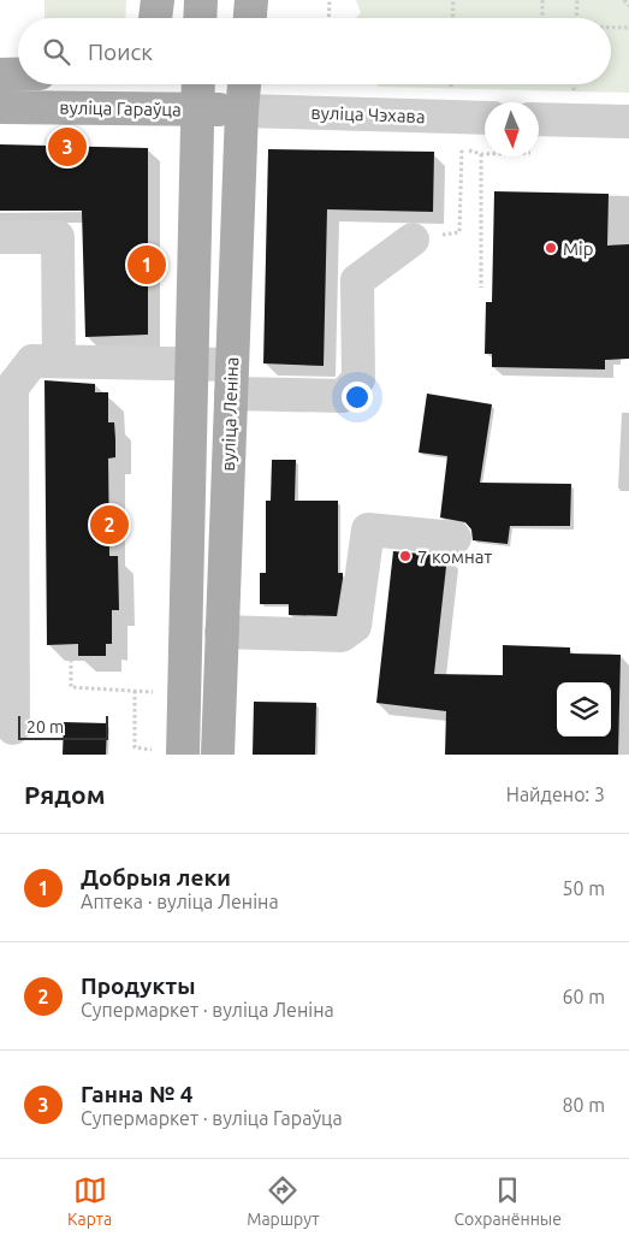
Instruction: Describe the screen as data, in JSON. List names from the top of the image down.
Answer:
{
  "streets": {
    "main road": ["вуліца Гараўца", "вуліца Леніна"],
    "street": ["вуліца Чэхава"]
  },
  "crossings": [
    ["вуліца Гараўца", "вуліца Чэхава"],
    ["вуліца Гараўца", "вуліца Леніна"],
    ["вуліца Чэхава", "вуліца Леніна"]
  ],
  "places": ["Мір", "7 комнат"],
  "scale_bar": "20 m",
  "north": "bottom",
  "page": {
    "search": "Поиск",
    "pins": ["3", "1", "2"],
    "scale": "20 m",
    "heading": ["Рядом", "Найдено: 3"],
    "list": [
      {
        "mark": "1",
        "name": "Добрыя леки",
        "note": "Аптека · вуліца Леніна",
        "value": "50 m"
      },
      {
        "mark": "2",
        "name": "Продукты",
        "note": "Супермаркет · вуліца Леніна",
        "value": "60 m"
      },
      {
        "mark": "3",
        "name": "Ганна № 4",
        "note": "Супермаркет · вуліца Гараўца",
        "value": "80 m"
      }
    ],
    "nav": ["Карта", "Маршрут", "Сохранённые"]
  }
}
